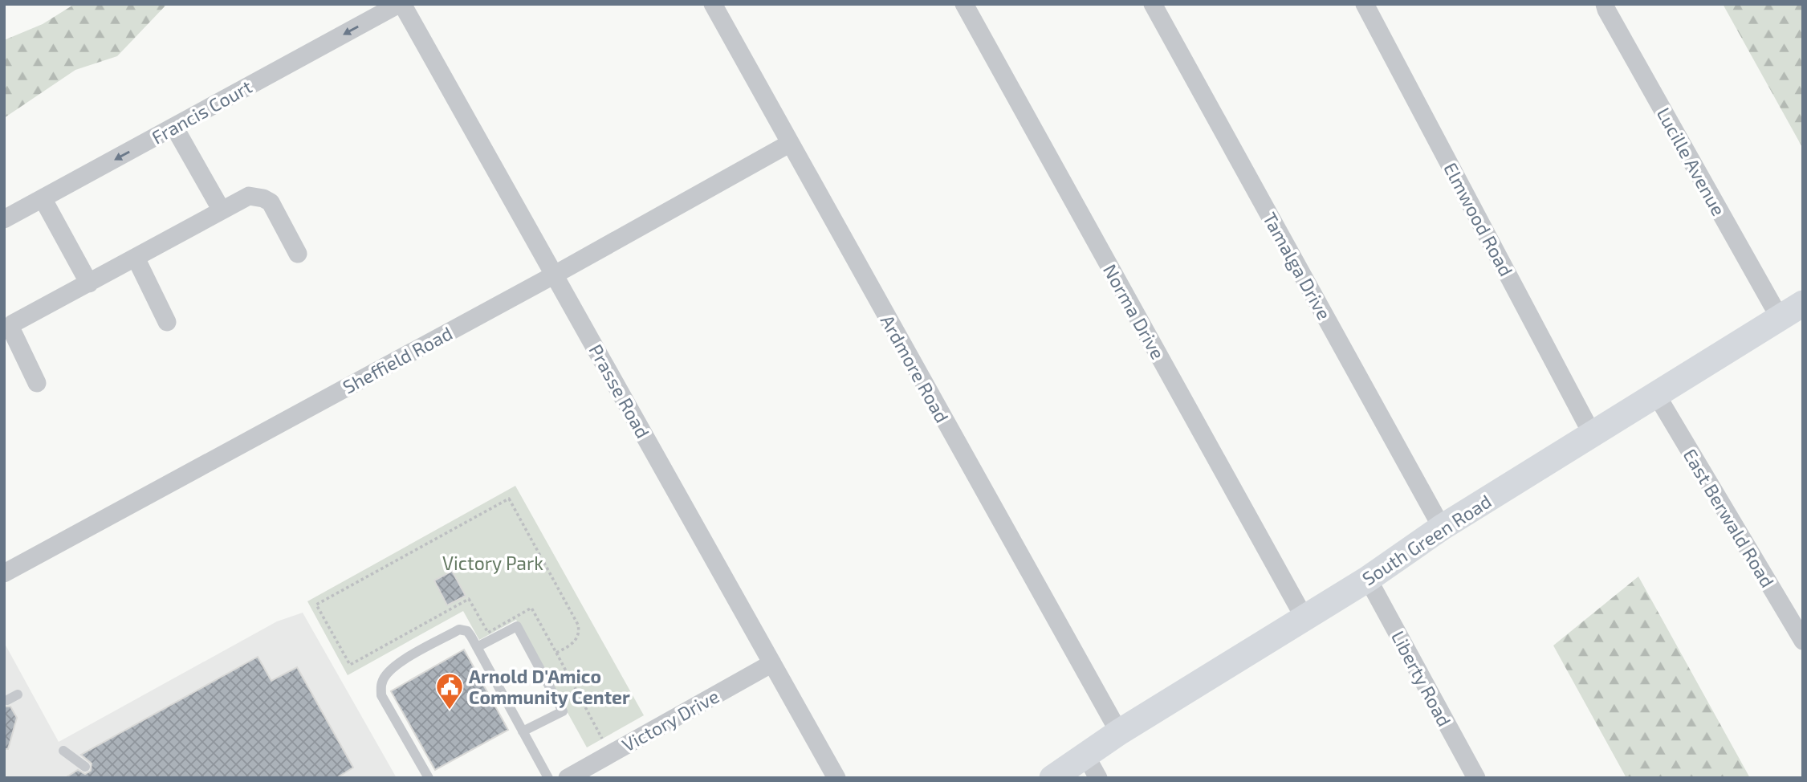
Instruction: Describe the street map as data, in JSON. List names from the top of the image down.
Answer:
{
  "streets": {
    "main road": ["South Green Road"],
    "street": [
      "Francis Court",
      "Lucille Avenue",
      "Elmwood Road",
      "Tamalga Drive",
      "Norma Drive",
      "Sheffield Road",
      "Ardmore Road",
      "Prasse Road",
      "East Berwald Road",
      "Liberty Road",
      "Victory Drive"
    ]
  },
  "crossings": [
    ["Francis Court", "Prasse Road"],
    ["Lucille Avenue", "South Green Road"],
    ["Elmwood Road", "South Green Road"],
    ["Tamalga Drive", "South Green Road"],
    ["Norma Drive", "South Green Road"],
    ["Sheffield Road", "Ardmore Road"],
    ["Sheffield Road", "Prasse Road"],
    ["Ardmore Road", "South Green Road"],
    ["Prasse Road", "Victory Drive"],
    ["East Berwald Road", "South Green Road"],
    ["South Green Road", "Liberty Road"]
  ],
  "parks": ["Victory Park"],
  "places": {
    "public building": ["Arnold D'Amico Community Center"]
  }
}
